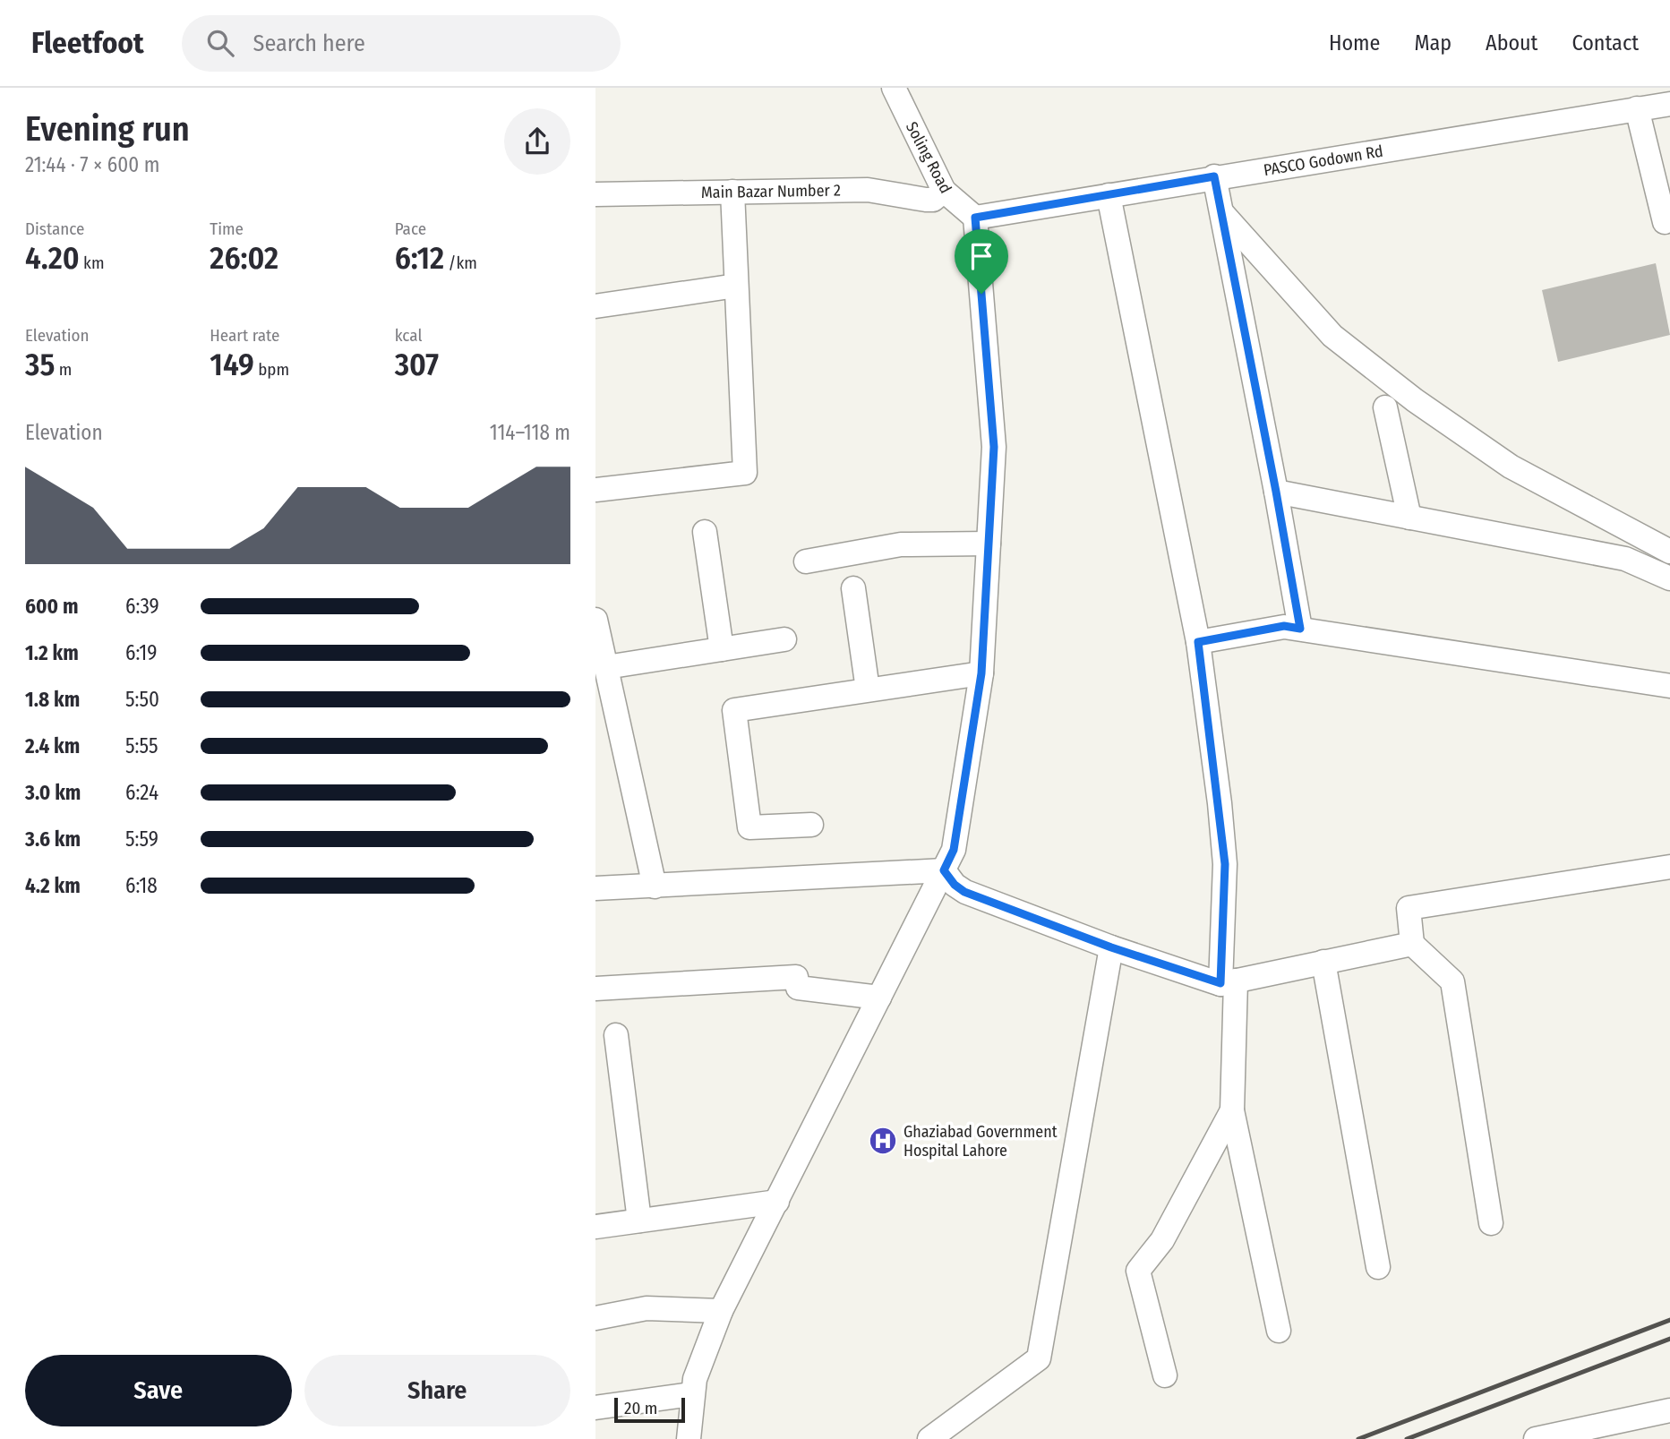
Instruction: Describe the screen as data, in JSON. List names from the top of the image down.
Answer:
{
  "streets": {
    "street": ["Soling Road", "PASCO Godown Rd", "Main Bazar Number 2"]
  },
  "crossings": [
    ["Soling Road", "PASCO Godown Rd"],
    ["Soling Road", "Main Bazar Number 2"]
  ],
  "places": {
    "hospital": ["Ghaziabad Government Hospital Lahore"]
  },
  "scale_bar": "20 m",
  "page": {
    "header": "Fleetfoot",
    "search": "Search here",
    "nav": [
      "Home",
      "Map",
      "About",
      "Contact"
    ],
    "heading": ["Evening run", "21:44 · 7 × 600 m"],
    "stats": [
      ["Distance", "4.20 km"],
      ["Time", "26:02"],
      ["Pace", "6:12 /km"],
      ["Elevation", "35 m"],
      ["Heart rate", "149 bpm"],
      ["kcal", "307"]
    ],
    "chart": ["Elevation", "114–118 m"],
    "list": [
      {
        "name": "600 m",
        "note": "6:39"
      },
      {
        "name": "1.2 km",
        "note": "6:19"
      },
      {
        "name": "1.8 km",
        "note": "5:50"
      },
      {
        "name": "2.4 km",
        "note": "5:55"
      },
      {
        "name": "3.0 km",
        "note": "6:24"
      },
      {
        "name": "3.6 km",
        "note": "5:59"
      },
      {
        "name": "4.2 km",
        "note": "6:18"
      }
    ],
    "buttons": ["Save", "Share"],
    "scale": "20 m"
  }
}
